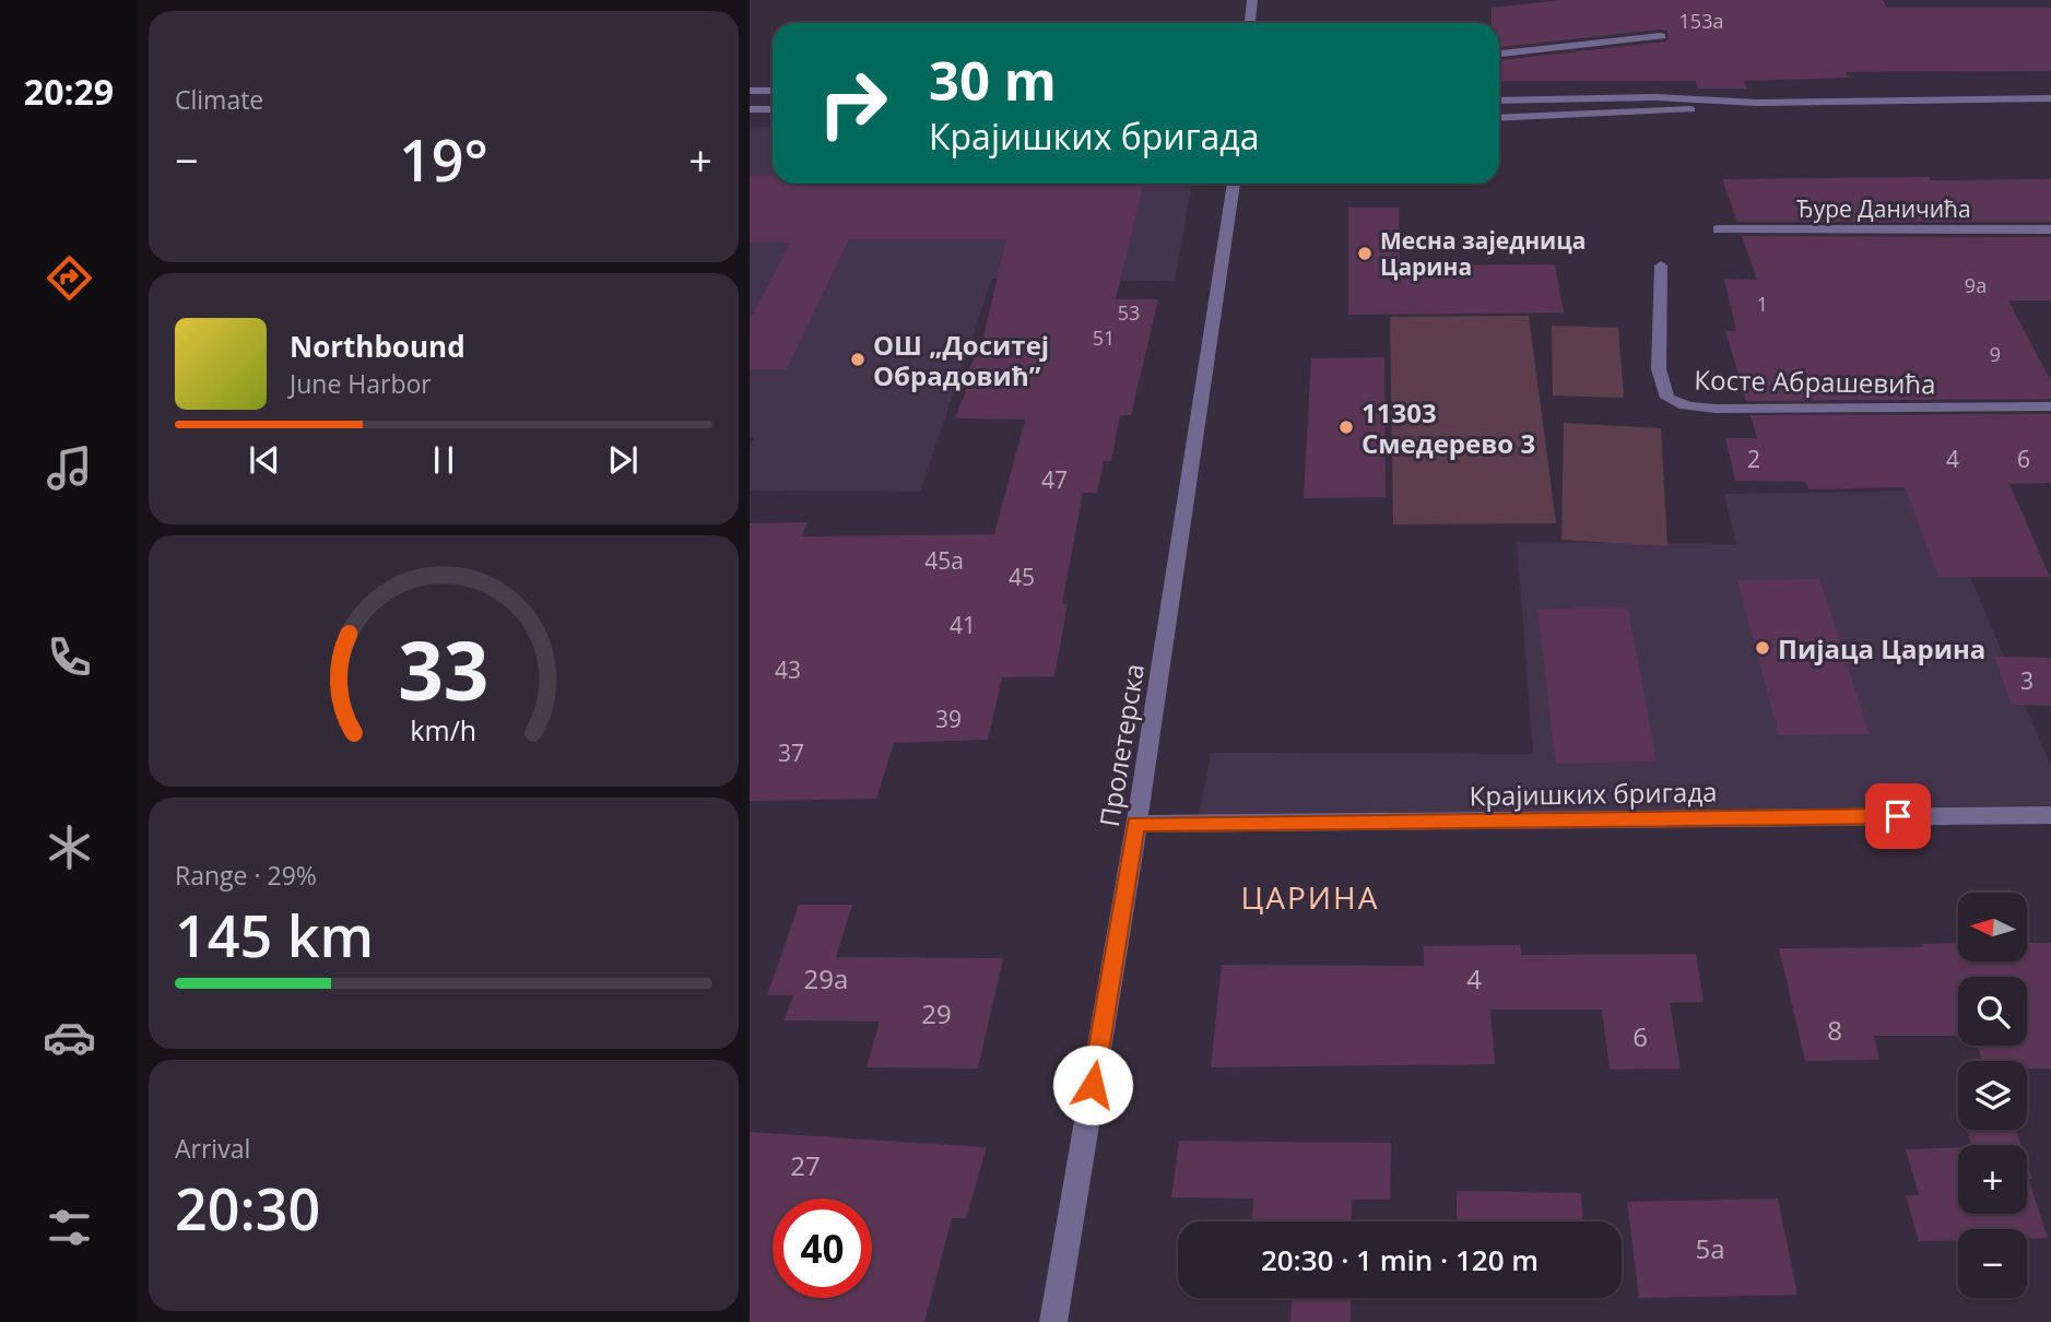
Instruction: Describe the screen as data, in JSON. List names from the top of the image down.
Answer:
{
  "streets": {
    "street": [
      "Ђуре Даничића",
      "Косте Абрашевића",
      "Пролетерска",
      "Крајишких бригада"
    ]
  },
  "crossings": [
    ["Пролетерска", "Крајишких бригада"]
  ],
  "districts": ["ЦАРИНА"],
  "places": [
    "Месна заједница Царина",
    "ОШ „Доситеј Обрадовић”",
    "11303 Смедерево 3",
    "Пијаца Царина"
  ],
  "house_numbers": [
    "153a",
    "9a",
    "1",
    "53",
    "51",
    "9",
    "2",
    "4",
    "6",
    "47",
    "45a",
    "45",
    "41",
    "43",
    "3",
    "39",
    "37",
    "29a",
    "4",
    "29",
    "8",
    "6",
    "27",
    "5a"
  ],
  "north": "left",
  "page": {
    "tabs": "20:29",
    "tile": [
      "Climate",
      ["Range · 29%", "145 km"],
      ["Arrival", "20:30"]
    ],
    "turn": ["30 m", "Крајишких бригада"],
    "heat": ["−", "19°", "+"],
    "song": ["Northbound", "June Harbor"],
    "map_buttons": ["+", "−"],
    "limit": "40",
    "trip": "20:30 · 1 min · 120 m",
    "gauge": ["33", "km/h"]
  }
}
